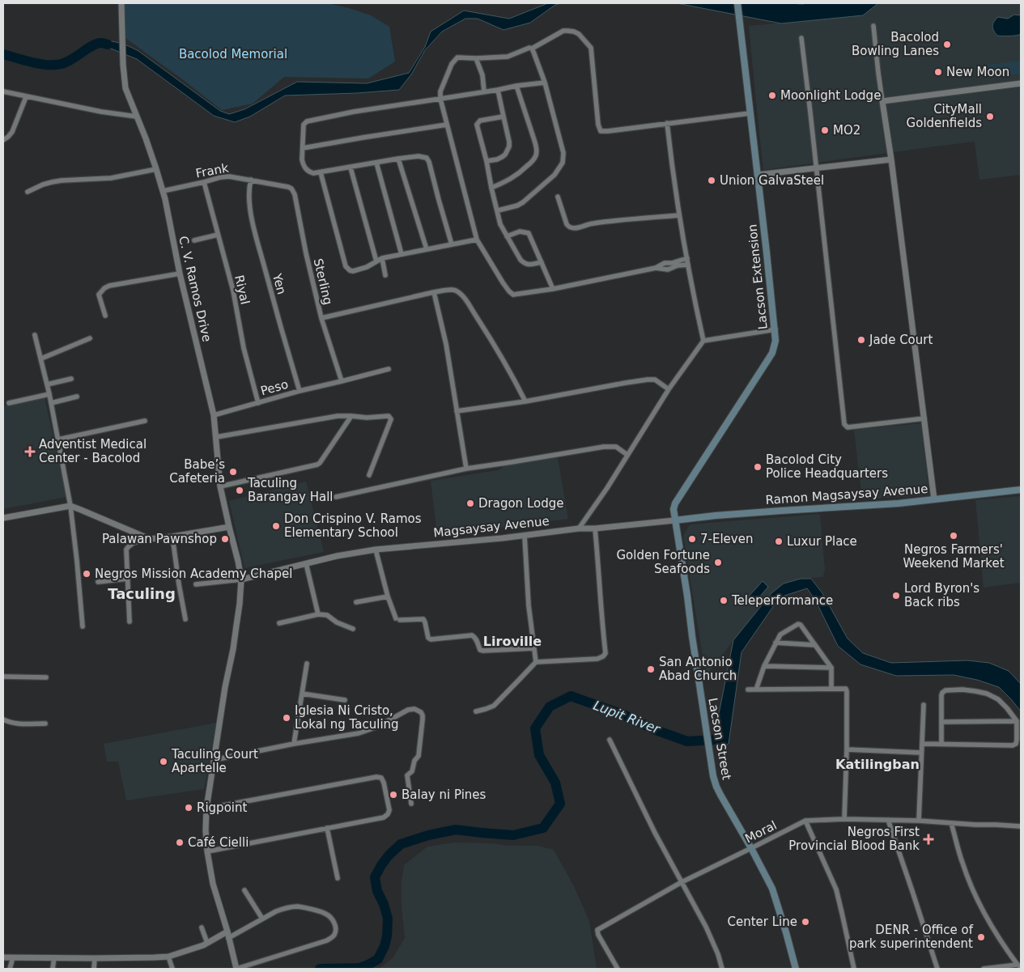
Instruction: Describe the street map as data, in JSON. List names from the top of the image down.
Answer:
{
  "streets": {
    "main road": ["Lacson Extension", "Ramon Magsaysay Avenue", "Lacson Street"],
    "street": [
      "Frank",
      "Sterling",
      "Yen",
      "C. V. Ramos Drive",
      "Riyal",
      "Peso",
      "Magsaysay Avenue",
      "Moral"
    ]
  },
  "crossings": [
    ["Frank", "Sterling"],
    ["Frank", "Yen"],
    ["Frank", "C. V. Ramos Drive"],
    ["Frank", "Riyal"],
    ["Lacson Extension", "Ramon Magsaysay Avenue"],
    ["Lacson Extension", "Magsaysay Avenue"],
    ["Lacson Extension", "Lacson Street"],
    ["Sterling", "Peso"],
    ["Yen", "Peso"],
    ["C. V. Ramos Drive", "Peso"],
    ["C. V. Ramos Drive", "Magsaysay Avenue"],
    ["Riyal", "Peso"],
    ["Ramon Magsaysay Avenue", "Magsaysay Avenue"],
    ["Ramon Magsaysay Avenue", "Lacson Street"],
    ["Magsaysay Avenue", "Lacson Street"],
    ["Lacson Street", "Moral"]
  ],
  "districts": ["Taculing", "Liroville", "Katilingban"],
  "water": ["Lupit River"],
  "parks": ["Bacolod Memorial"],
  "places": {
    "other": [
      "Bacolod Bowling Lanes",
      "New Moon",
      "Moonlight Lodge",
      "CityMall Goldenfields",
      "MO2",
      "Union GalvaSteel",
      "Jade Court",
      "Bacolod City Police Headquarters",
      "Babe’s Cafeteria",
      "Taculing Barangay Hall",
      "Dragon Lodge",
      "Don Crispino V. Ramos Elementary School",
      "Negros Farmers' Weekend Market",
      "Palawan Pawnshop",
      "7-Eleven",
      "Luxur Place",
      "Golden Fortune Seafoods",
      "Negros Mission Academy Chapel",
      "Lord Byron's Back ribs",
      "Teleperformance",
      "San Antonio Abad Church",
      "Iglesia Ni Cristo, Lokal ng Taculing",
      "Taculing Court Apartelle",
      "Balay ni Pines",
      "Rigpoint",
      "Café Cielli",
      "Center Line",
      "DENR - Office of park superintendent"
    ],
    "health": ["Adventist Medical Center - Bacolod", "Negros First Provincial Blood Bank"]
  }
}
